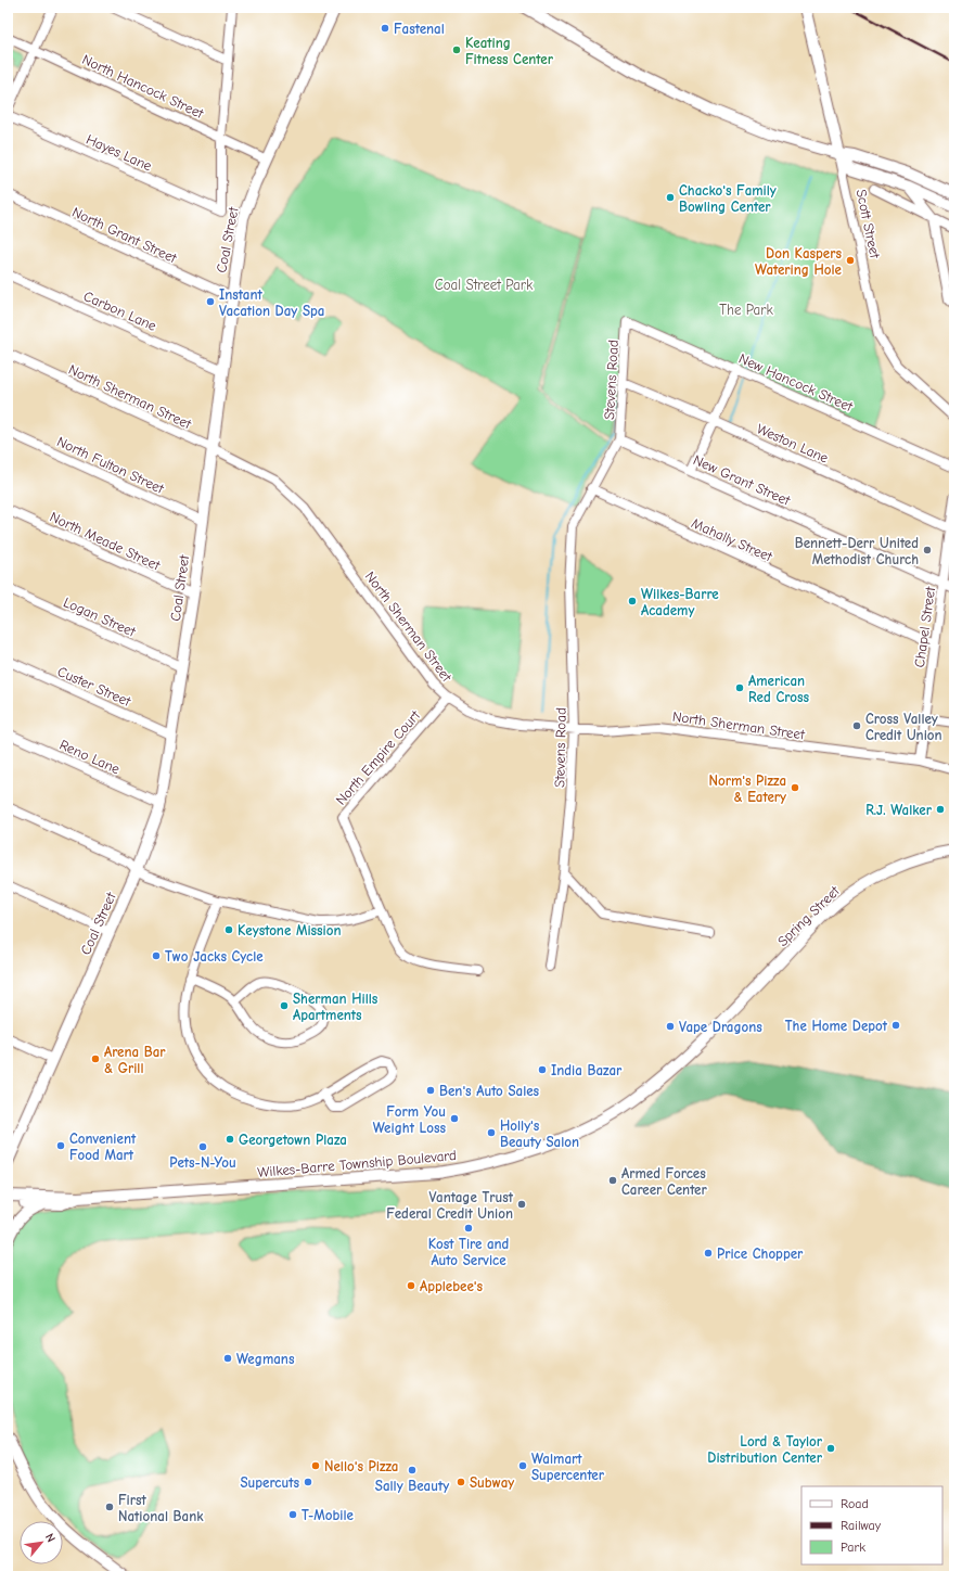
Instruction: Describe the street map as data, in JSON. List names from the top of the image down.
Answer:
{
  "streets": {
    "main road": [
      "Scott Street",
      "Coal Street",
      "Spring Street",
      "Wilkes-Barre Township Boulevard"
    ],
    "street": [
      "North Hancock Street",
      "Hayes Lane",
      "North Grant Street",
      "Carbon Lane",
      "Stevens Road",
      "New Hancock Street",
      "North Sherman Street",
      "Weston Lane",
      "North Fulton Street",
      "New Grant Street",
      "Mahally Street",
      "North Meade Street",
      "Logan Street",
      "Chapel Street",
      "Custer Street",
      "Reno Lane",
      "North Empire Court"
    ]
  },
  "crossings": [
    ["North Hancock Street", "Hayes Lane"],
    ["North Hancock Street", "Coal Street"],
    ["North Grant Street", "Coal Street"],
    ["Coal Street", "Carbon Lane"],
    ["Coal Street", "North Sherman Street"],
    ["Coal Street", "North Fulton Street"],
    ["Coal Street", "North Meade Street"],
    ["Coal Street", "Logan Street"],
    ["Coal Street", "Custer Street"],
    ["Coal Street", "Reno Lane"],
    ["Stevens Road", "New Hancock Street"],
    ["Stevens Road", "North Sherman Street"],
    ["Stevens Road", "Weston Lane"],
    ["Stevens Road", "New Grant Street"],
    ["Stevens Road", "Mahally Street"],
    ["North Sherman Street", "Chapel Street"],
    ["North Sherman Street", "North Empire Court"],
    ["Weston Lane", "Chapel Street"],
    ["New Grant Street", "Chapel Street"],
    ["Mahally Street", "Chapel Street"],
    ["Spring Street", "Wilkes-Barre Township Boulevard"]
  ],
  "parks": ["Coal Street Park", "The Park"],
  "places": [
    "Fastenal",
    "Keating Fitness Center",
    "Chacko's Family Bowling Center",
    "Don Kaspers Watering Hole",
    "Instant Vacation Day Spa",
    "Bennett-Derr United Methodist Church",
    "Wilkes-Barre Academy",
    "American Red Cross",
    "Cross Valley Credit Union",
    "Norm's Pizza & Eatery",
    "R.J. Walker",
    "Keystone Mission",
    "Two Jacks Cycle",
    "Sherman Hills Apartments",
    "The Home Depot",
    "Vape Dragons",
    "Arena Bar & Grill",
    "India Bazar",
    "Ben's Auto Sales",
    "Form You Weight Loss",
    "Holly's Beauty Salon",
    "Georgetown Plaza",
    "Convenient Food Mart",
    "Pets-N-You",
    "Armed Forces Career Center",
    "Vantage Trust Federal Credit Union",
    "Kost Tire and Auto Service",
    "Price Chopper",
    "Applebee's",
    "Wegmans",
    "Lord & Taylor Distribution Center",
    "Nello's Pizza",
    "Walmart Supercenter",
    "Sally Beauty",
    "Supercuts",
    "Subway",
    "First National Bank",
    "T-Mobile"
  ],
  "legend": ["Road", "Railway", "Park"],
  "north": "top right"
}
